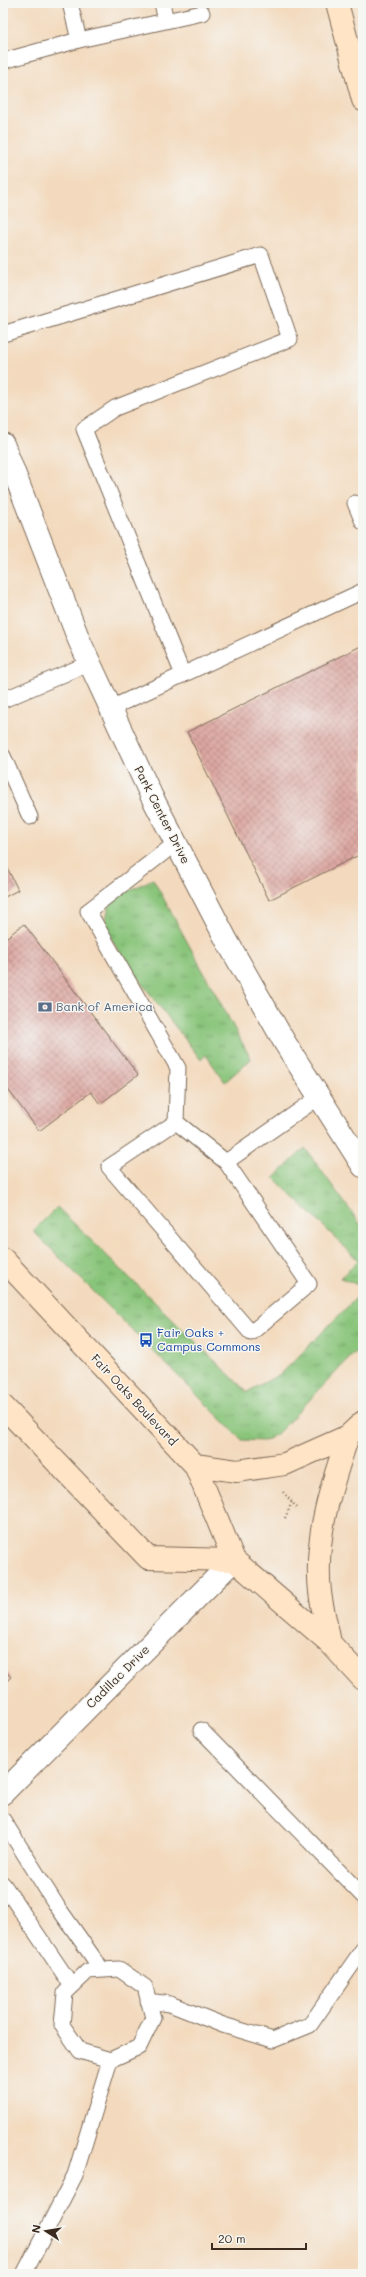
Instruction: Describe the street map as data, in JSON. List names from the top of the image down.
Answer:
{
  "streets": {
    "main road": ["Fair Oaks Boulevard"],
    "street": ["Park Center Drive", "Cadillac Drive"]
  },
  "crossings": [
    ["Fair Oaks Boulevard", "Cadillac Drive"]
  ],
  "places": {
    "bank": ["Bank of America"],
    "bus stop": ["Fair Oaks + Campus Commons"]
  },
  "scale_bar": "20 m",
  "north": "left"
}
